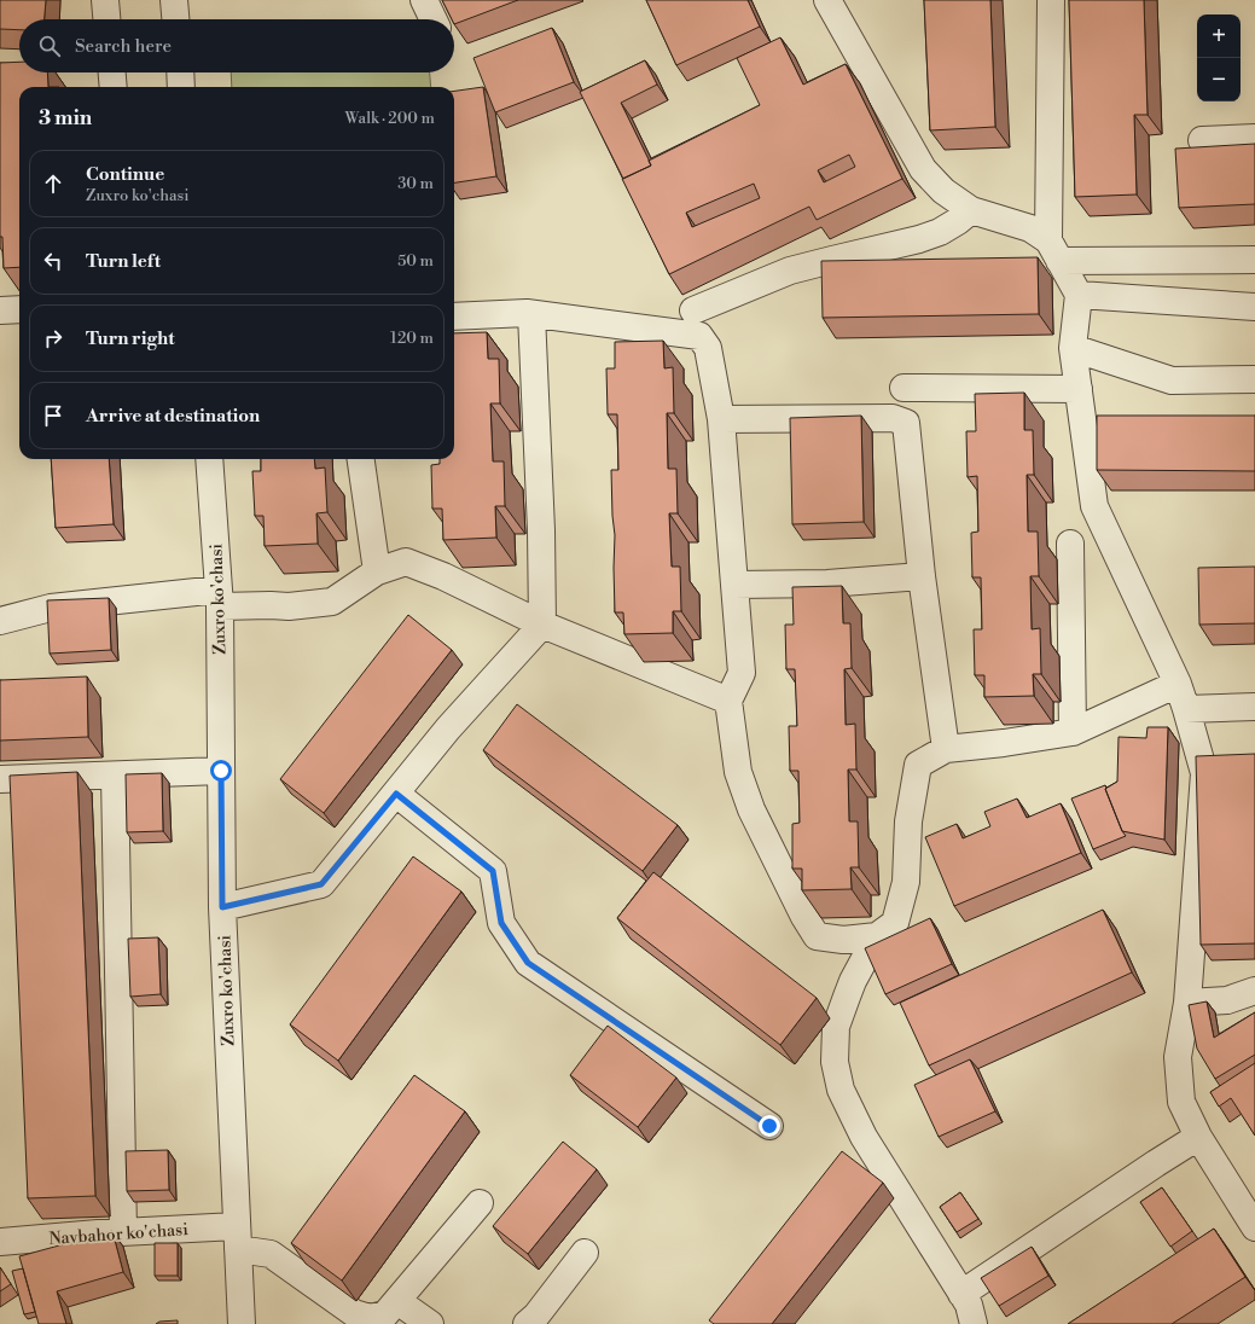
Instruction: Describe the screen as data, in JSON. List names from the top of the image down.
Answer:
{
  "streets": {
    "street": ["Zuxro ko'chasi", "Navbahor ko'chasi"]
  },
  "crossings": [
    ["Zuxro ko'chasi", "Navbahor ko'chasi"]
  ],
  "page": {
    "map_buttons": ["+", "−"],
    "search": "Search here",
    "heading": ["3 min", "Walk · 200 m"],
    "list": [
      ["Continue", "Zuxro ko'chasi", "30 m"],
      ["Turn left", "50 m"],
      ["Turn right", "120 m"],
      "Arrive at destination"
    ]
  }
}
